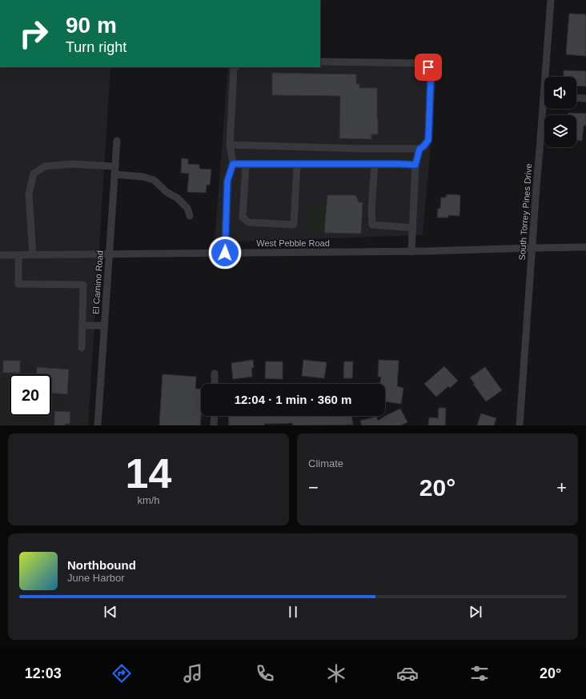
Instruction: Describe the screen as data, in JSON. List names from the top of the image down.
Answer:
{
  "streets": {
    "street": ["South Torrey Pines Drive", "West Pebble Road", "El Camino Road"]
  },
  "crossings": [
    ["South Torrey Pines Drive", "West Pebble Road"],
    ["West Pebble Road", "El Camino Road"]
  ],
  "page": {
    "turn": ["90 m", "Turn right"],
    "limit": "20",
    "trip": "12:04 · 1 min · 360 m",
    "tile": [
      ["14", "km/h"],
      "Climate"
    ],
    "heat": ["−", "20°", "+"],
    "song": ["Northbound", "June Harbor"],
    "tabs": ["12:03", "20°"]
  }
}
